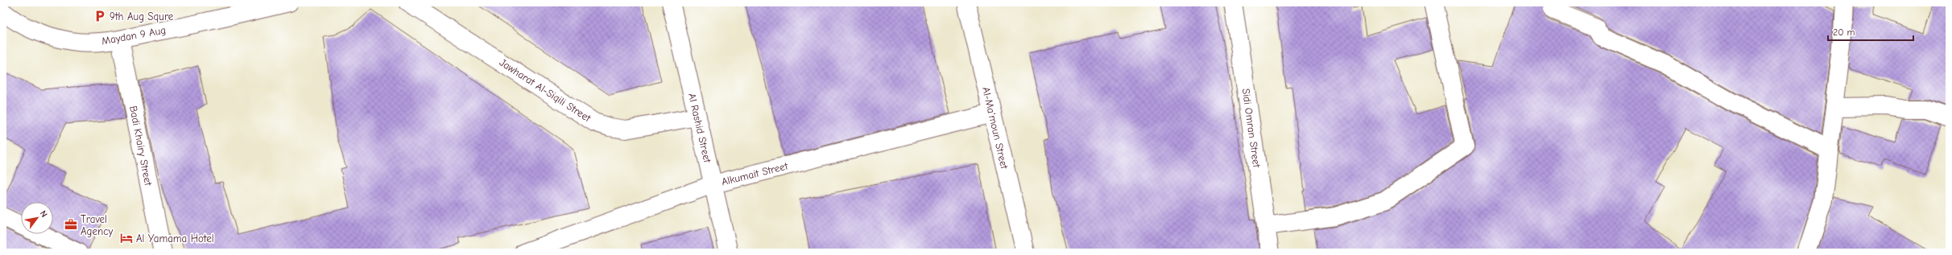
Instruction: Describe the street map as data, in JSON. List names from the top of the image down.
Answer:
{
  "streets": {
    "street": [
      "Maydan 9 Aug",
      "Jawharat Al-Siqili Street",
      "Al Rashid Street",
      "Al-Ma'moun Street",
      "Sidi Omran Street",
      "Badi Khairy Street",
      "Alkumait Street"
    ]
  },
  "crossings": [
    ["Maydan 9 Aug", "Badi Khairy Street"],
    ["Jawharat Al-Siqili Street", "Al Rashid Street"],
    ["Al Rashid Street", "Alkumait Street"],
    ["Al-Ma'moun Street", "Alkumait Street"]
  ],
  "places": {
    "parking": ["9th Aug Squre"],
    "office": ["Travel Agency"],
    "hotel": ["Al Yamama Hotel"]
  },
  "scale_bar": "20 m",
  "north": "top right"
}
